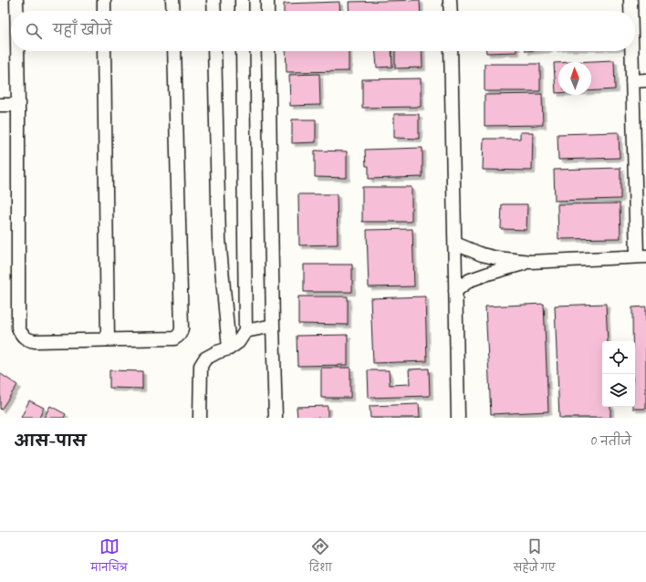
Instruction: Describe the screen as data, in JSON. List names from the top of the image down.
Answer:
{
  "north": "top",
  "page": {
    "search": "यहाँ खोजें",
    "heading": ["आस-पास", "0 नतीजे"],
    "nav": ["मानचित्र", "दिशा", "सहेजे गए"]
  }
}
